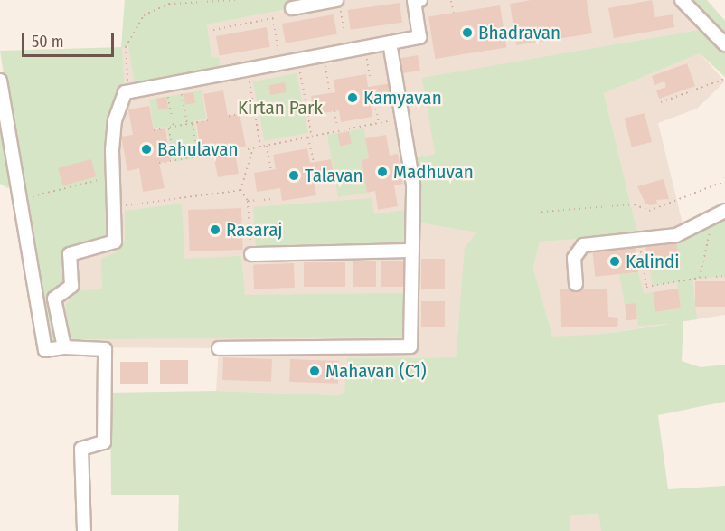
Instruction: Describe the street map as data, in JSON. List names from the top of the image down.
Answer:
{
  "parks": ["Kirtan Park"],
  "places": [
    "Bhadravan",
    "Kamyavan",
    "Bahulavan",
    "Madhuvan",
    "Talavan",
    "Rasaraj",
    "Kalindi",
    "Mahavan (C1)"
  ],
  "scale_bar": "50 m"
}
